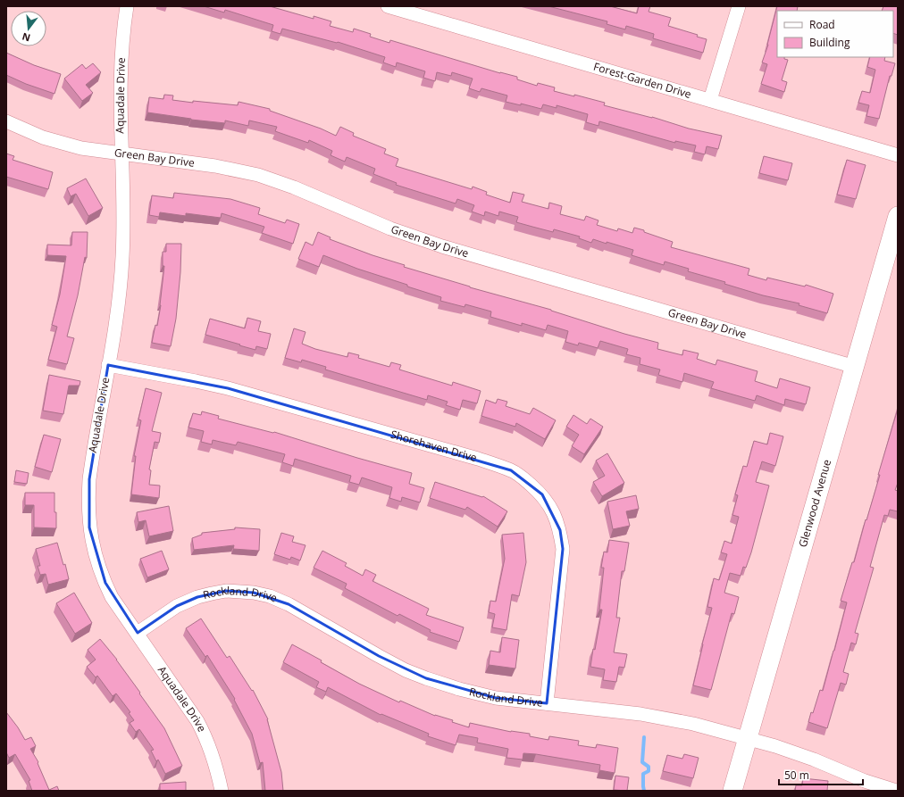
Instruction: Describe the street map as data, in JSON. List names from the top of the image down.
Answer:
{
  "streets": {
    "street": [
      "Forest-Garden Drive",
      "Aquadale Drive",
      "Green Bay Drive",
      "Shorehaven Drive",
      "Glenwood Avenue",
      "Rockland Drive"
    ]
  },
  "crossings": [
    ["Aquadale Drive", "Green Bay Drive"],
    ["Aquadale Drive", "Shorehaven Drive"],
    ["Aquadale Drive", "Rockland Drive"],
    ["Green Bay Drive", "Glenwood Avenue"],
    ["Shorehaven Drive", "Rockland Drive"],
    ["Glenwood Avenue", "Rockland Drive"]
  ],
  "legend": ["Road", "Building"],
  "scale_bar": "50 m",
  "north": "bottom"
}
